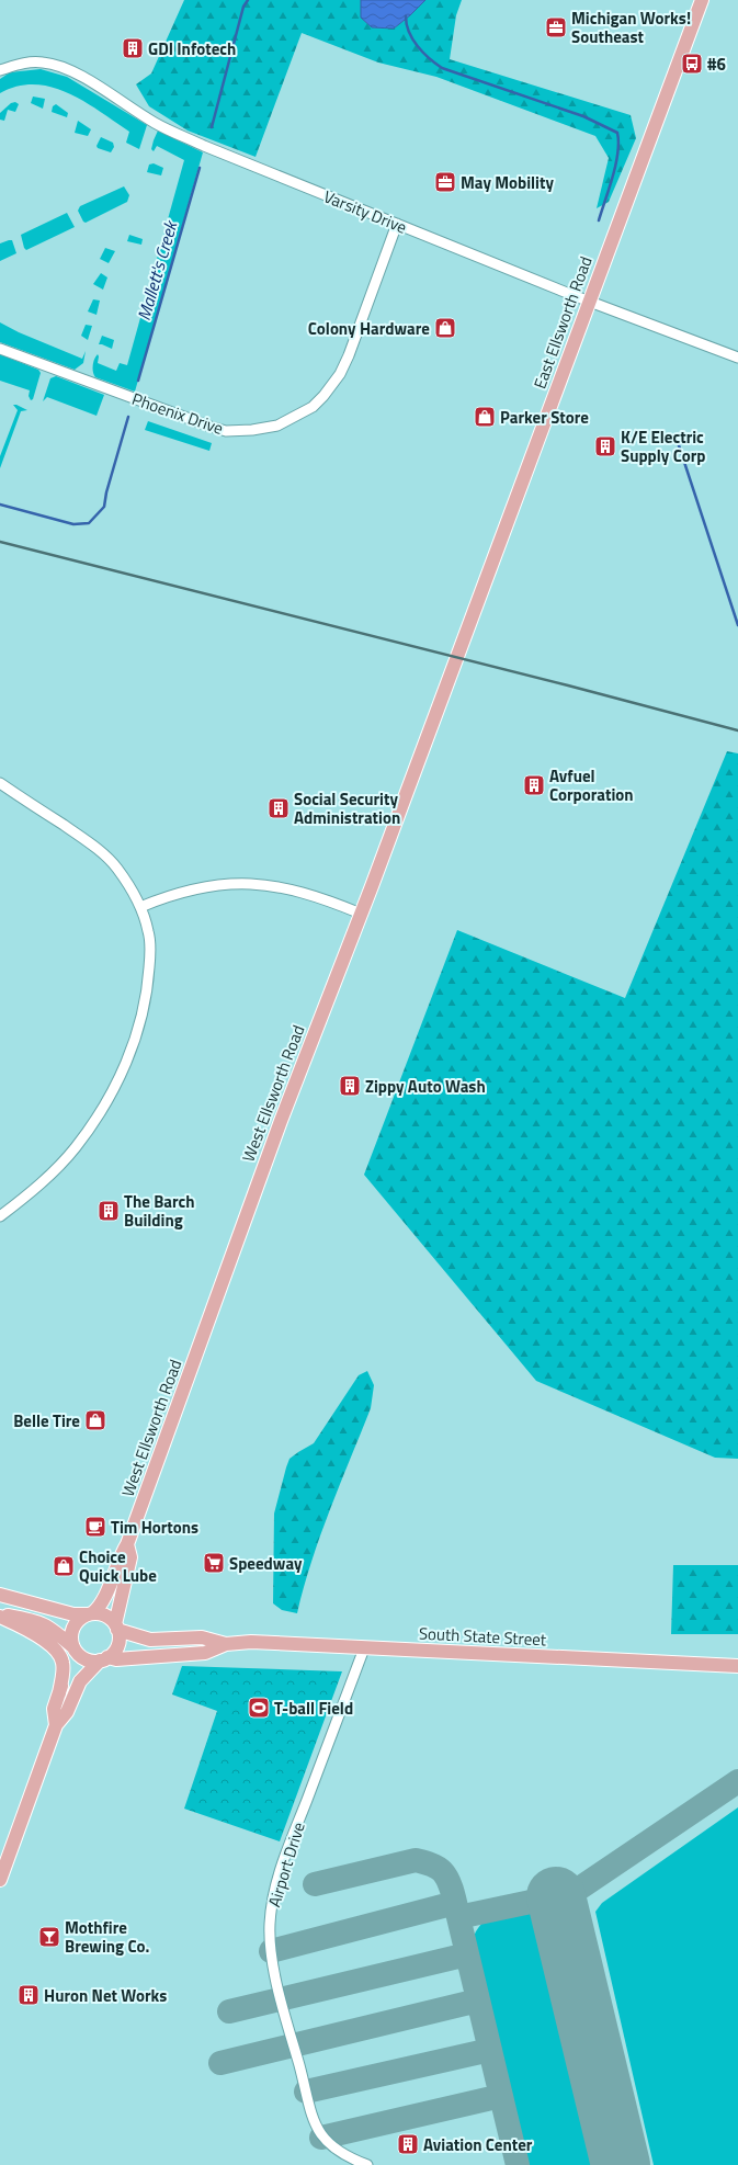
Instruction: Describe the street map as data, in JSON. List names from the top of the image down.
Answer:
{
  "streets": {
    "main road": ["East Ellsworth Road", "West Ellsworth Road", "South State Street"],
    "street": ["Varsity Drive", "Phoenix Drive", "Airport Drive"]
  },
  "crossings": [
    ["Varsity Drive", "East Ellsworth Road"],
    ["Varsity Drive", "Phoenix Drive"],
    ["East Ellsworth Road", "West Ellsworth Road"],
    ["West Ellsworth Road", "South State Street"],
    ["South State Street", "Airport Drive"]
  ],
  "water": ["Mallett's Creek"],
  "places": {
    "office": ["Michigan Works! Southeast", "May Mobility"],
    "building": [
      "GDI Infotech",
      "K/E Electric Supply Corp",
      "Avfuel Corporation",
      "Social Security Administration",
      "Zippy Auto Wash",
      "The Barch Building",
      "Huron Net Works",
      "Aviation Center"
    ],
    "bus stop": ["#6"],
    "shop": [
      "Colony Hardware",
      "Parker Store",
      "Belle Tire",
      "Choice Quick Lube"
    ],
    "cafe": ["Tim Hortons"],
    "supermarket": ["Speedway"],
    "sports": ["T-ball Field"],
    "bar": ["Mothfire Brewing Co."]
  }
}
